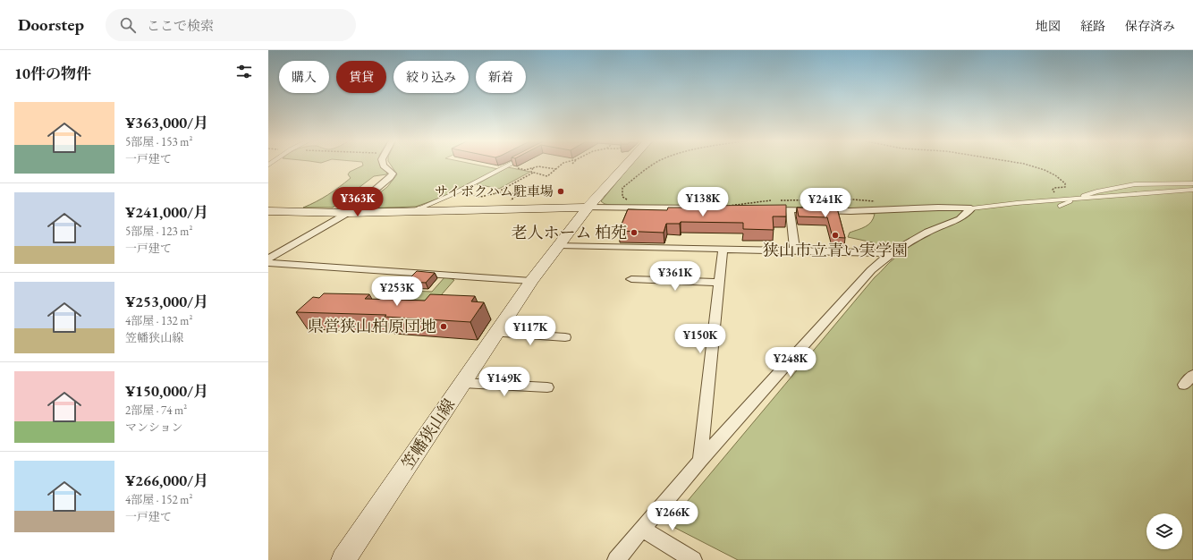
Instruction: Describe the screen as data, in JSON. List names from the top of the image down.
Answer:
{
  "streets": {
    "main road": ["笠幡狭山線"]
  },
  "places": [
    "サイボクハム駐車場",
    "老人ホーム 柏苑",
    "狭山市立青い実学園",
    "県営狭山柏原団地"
  ],
  "page": {
    "header": "Doorstep",
    "search": "ここで検索",
    "nav": ["地図", "経路", "保存済み"],
    "heading": "10件の物件",
    "chip": [
      "購入",
      "賃貸",
      "絞り込み",
      "新着"
    ],
    "list": [
      {
        "name": "¥363,000/月",
        "note": "5部屋 · 153 m² · 一戸建て"
      },
      {
        "name": "¥241,000/月",
        "note": "5部屋 · 123 m² · 一戸建て"
      },
      {
        "name": "¥253,000/月",
        "note": "4部屋 · 132 m² · 笠幡狭山線"
      },
      {
        "name": "¥150,000/月",
        "note": "2部屋 · 74 m² · マンション"
      },
      {
        "name": "¥266,000/月",
        "note": "4部屋 · 152 m² · 一戸建て"
      }
    ],
    "price": [
      "¥363K",
      "¥138K",
      "¥241K",
      "¥361K",
      "¥253K",
      "¥117K",
      "¥150K",
      "¥248K",
      "¥149K",
      "¥266K"
    ]
  }
}
